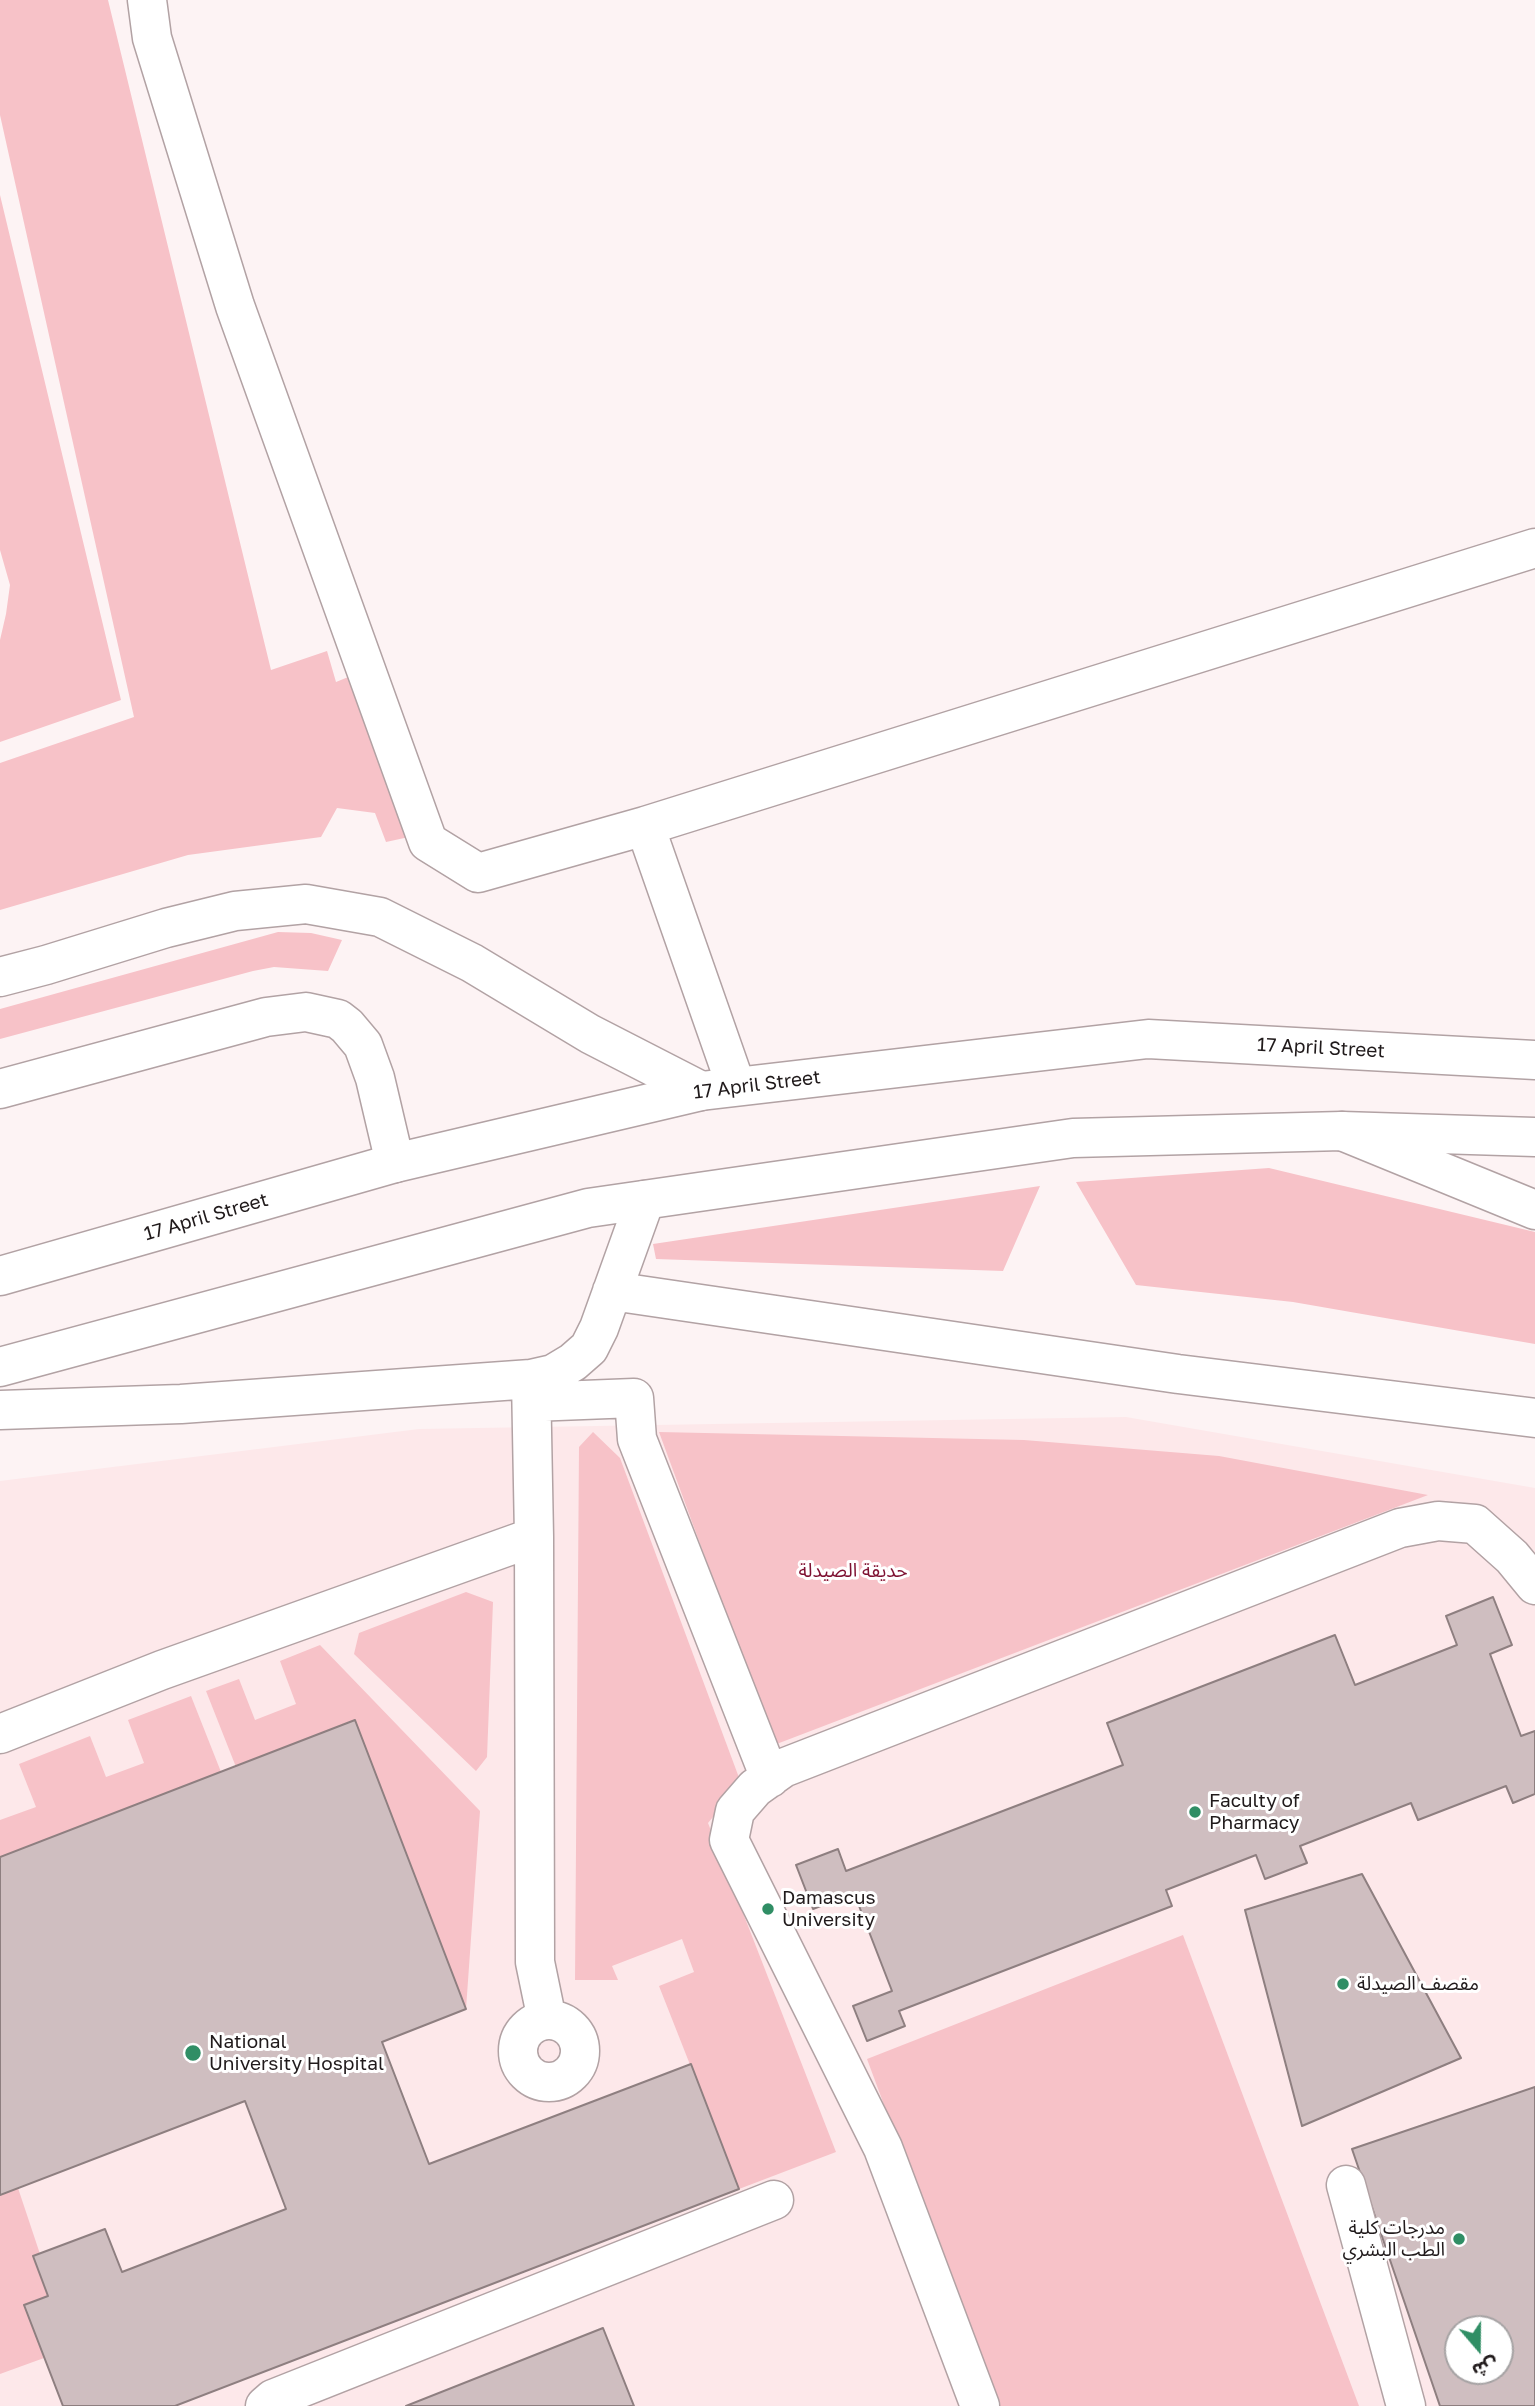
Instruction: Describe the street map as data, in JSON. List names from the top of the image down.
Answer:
{
  "streets": {
    "main road": ["17 April Street"]
  },
  "parks": ["حديقة الصيدلة"],
  "places": [
    "Faculty of Pharmacy",
    "Damascus University",
    "مقصف الصيدلة",
    "National University Hospital",
    "مدرجات كلية الطب البشري"
  ],
  "north": "bottom"
}
